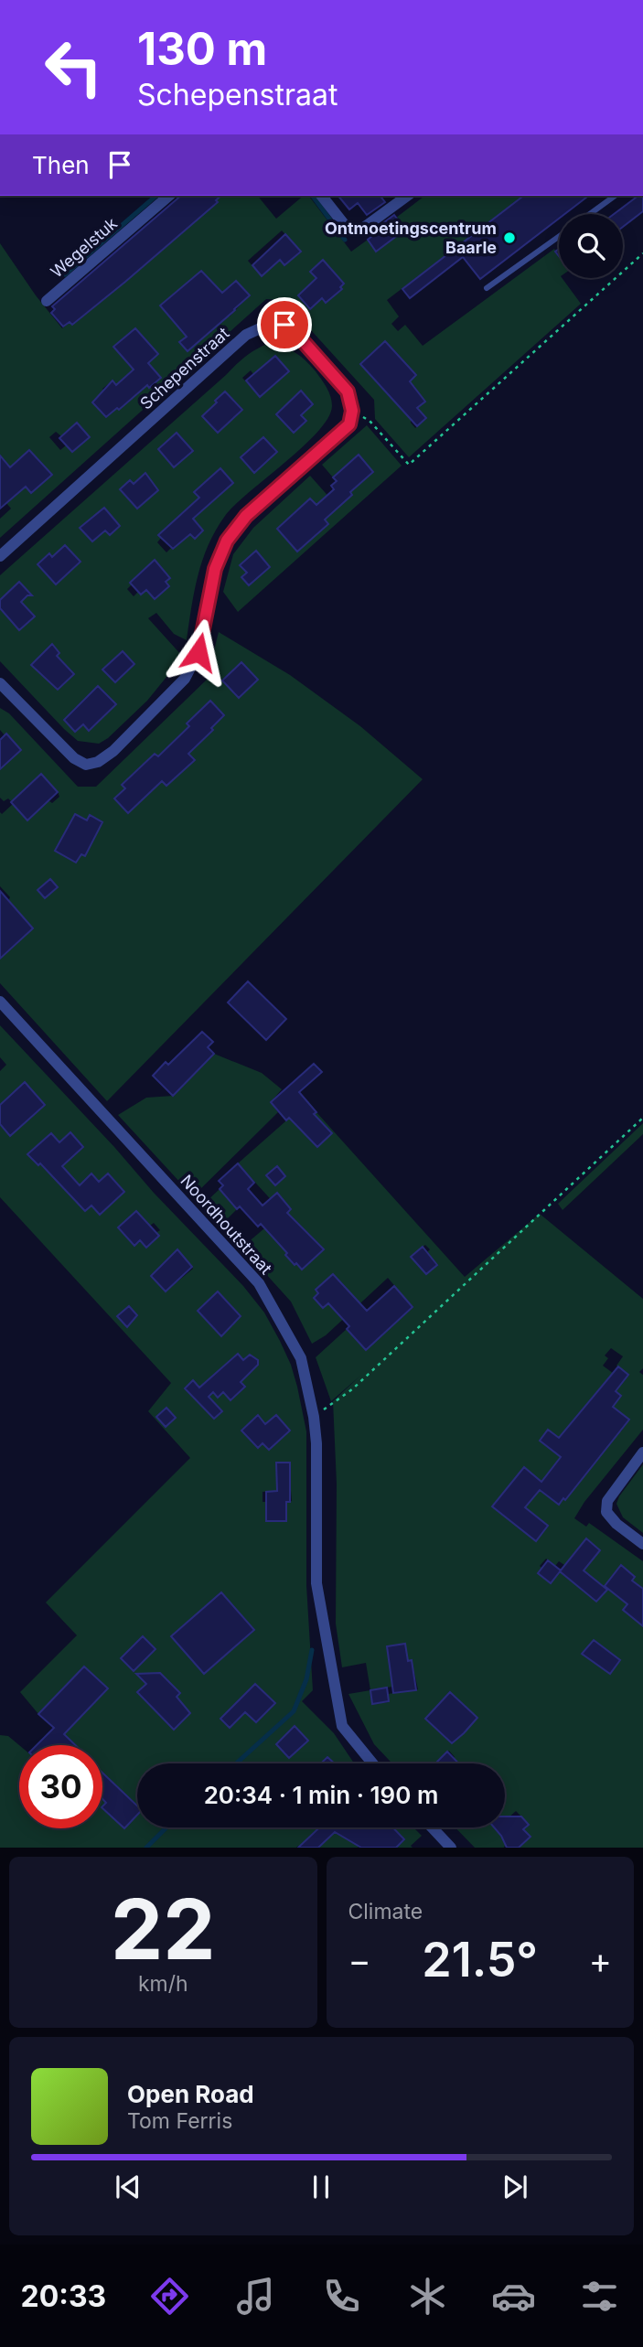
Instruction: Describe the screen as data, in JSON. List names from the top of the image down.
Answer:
{
  "streets": {
    "street": ["Wegelstuk", "Schepenstraat", "Noordhoutstraat"]
  },
  "places": ["Ontmoetingscentrum Baarle"],
  "page": {
    "turn": ["130 m", "Schepenstraat"],
    "then": "Then",
    "limit": "30",
    "trip": "20:34 · 1 min · 190 m",
    "tile": [
      ["22", "km/h"],
      "Climate"
    ],
    "heat": ["−", "21.5°", "+"],
    "song": ["Open Road", "Tom Ferris"],
    "tabs": "20:33"
  }
}
